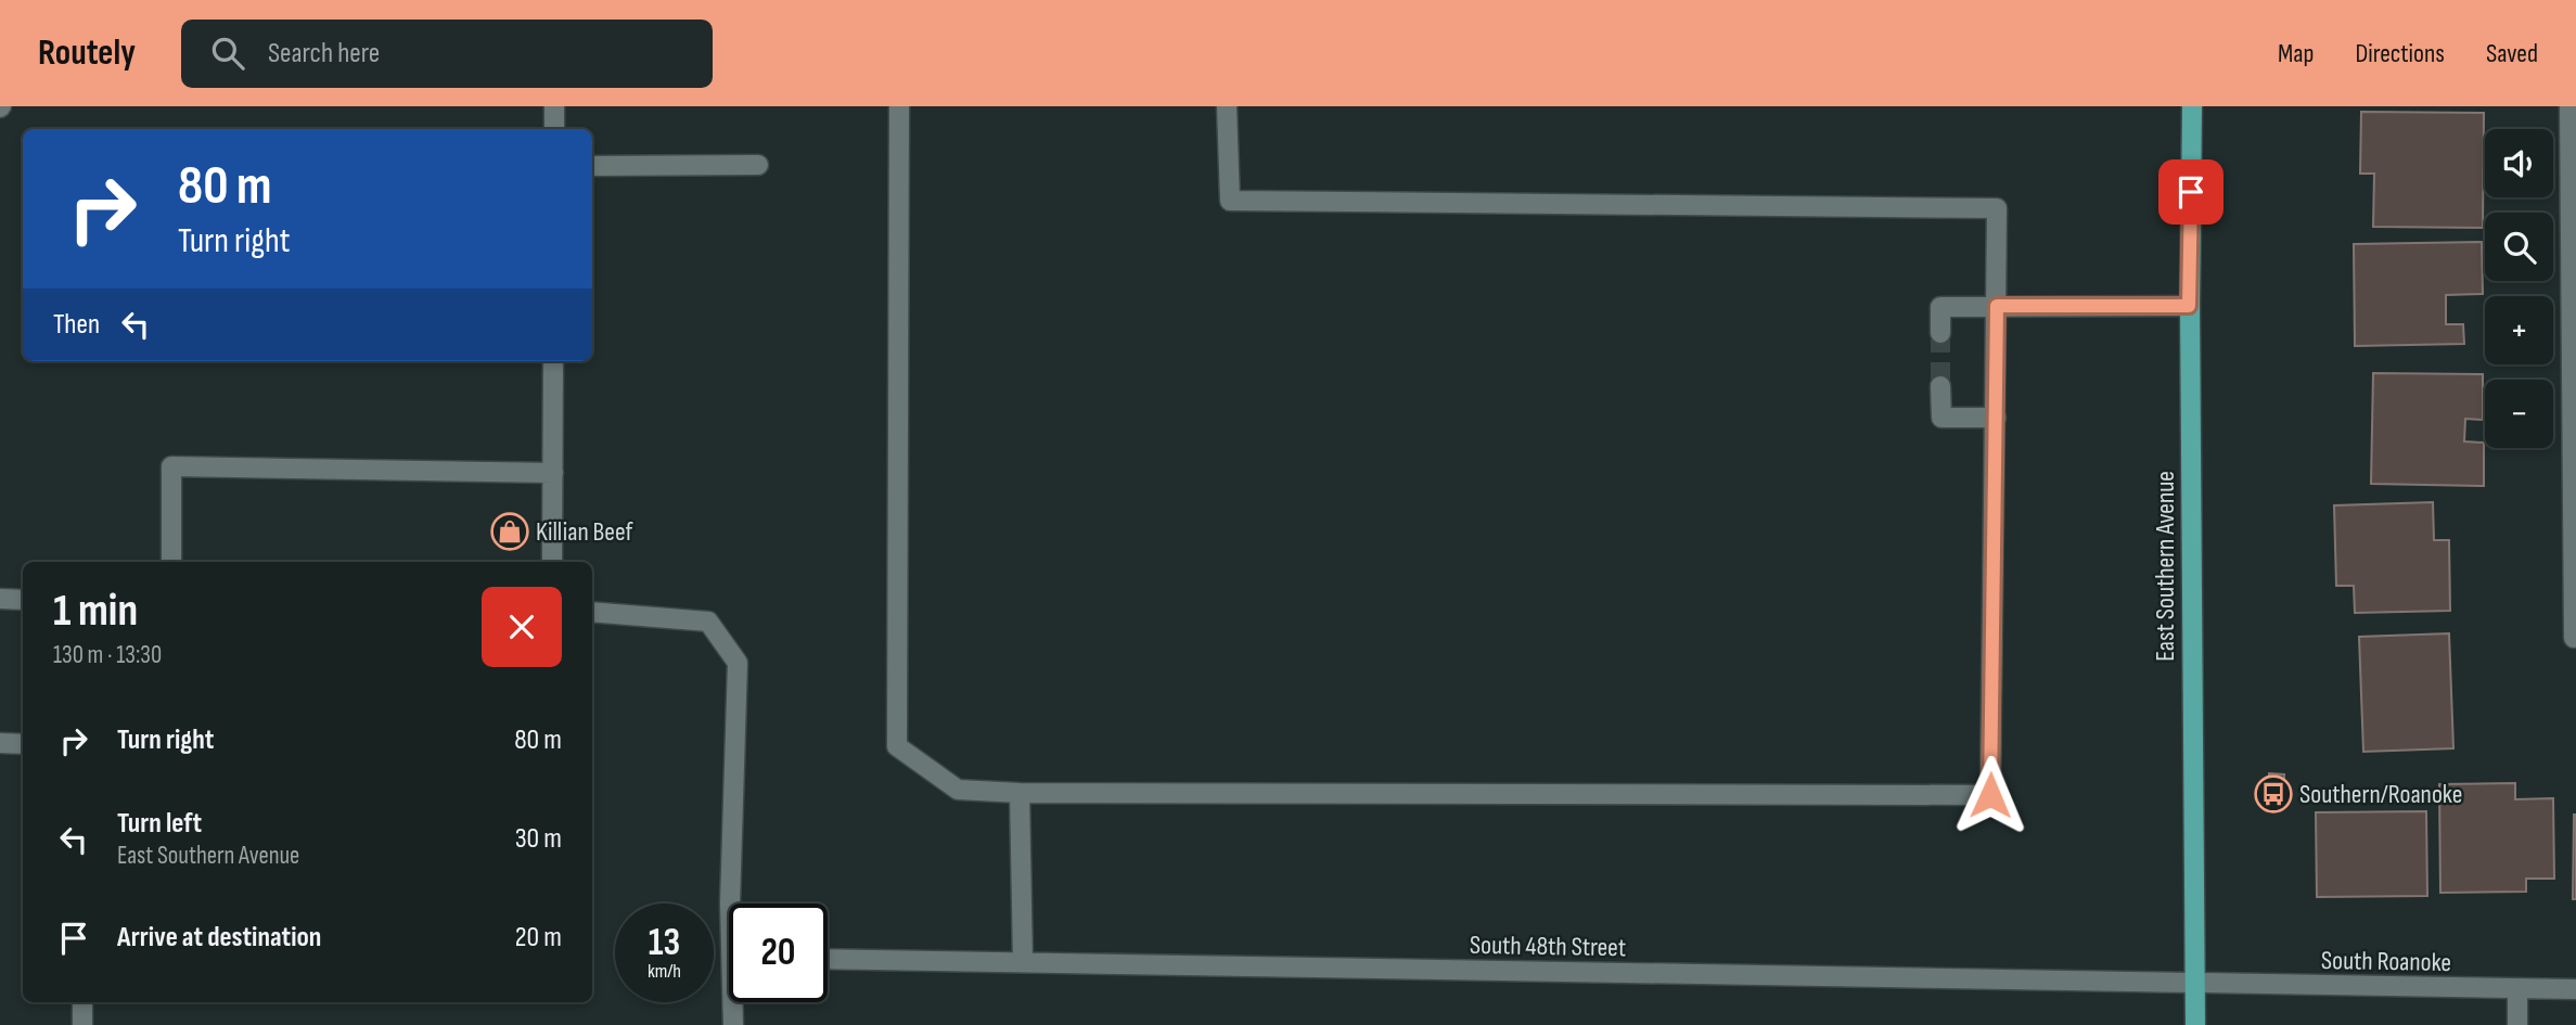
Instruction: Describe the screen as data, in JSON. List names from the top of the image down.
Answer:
{
  "streets": {
    "main road": ["East Southern Avenue"],
    "street": ["South 48th Street", "South Roanoke"]
  },
  "crossings": [
    ["East Southern Avenue", "South 48th Street"],
    ["East Southern Avenue", "South Roanoke"],
    ["South 48th Street", "South Roanoke"]
  ],
  "places": {
    "shop": ["Killian Beef"],
    "bus stop": ["Southern/Roanoke"]
  },
  "page": {
    "header": "Routely",
    "search": "Search here",
    "nav": ["Map", "Directions", "Saved"],
    "map_buttons": ["+", "−"],
    "turn": ["80 m", "Turn right"],
    "then": "Then",
    "heading": ["1 min", "130 m · 13:30"],
    "list": [
      {
        "name": "Turn right",
        "value": "80 m"
      },
      {
        "name": "Turn left",
        "note": "East Southern Avenue",
        "value": "30 m"
      },
      {
        "name": "Arrive at destination",
        "value": "20 m"
      }
    ],
    "speed": "13 km/h",
    "limit": "20"
  }
}
